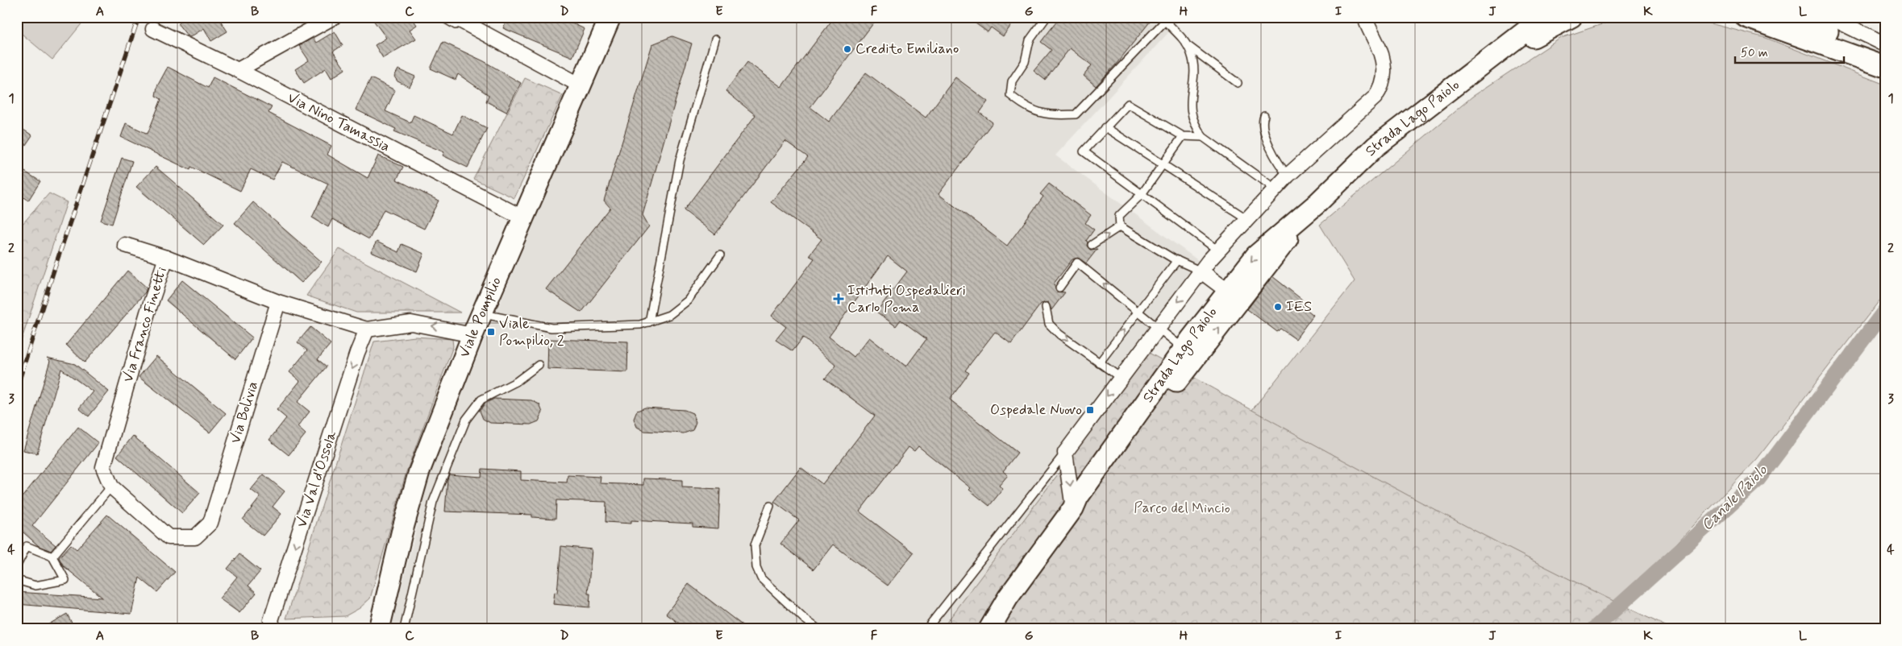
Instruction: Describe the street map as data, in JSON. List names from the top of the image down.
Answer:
{
  "streets": {
    "street": [
      "Strada Lago Paiolo",
      "Via Nino Tamassia",
      "Viale Pompilio",
      "Via Franco Finetti",
      "Via Bolivia",
      "Via Val d'Ossola"
    ]
  },
  "crossings": [
    ["Via Nino Tamassia", "Viale Pompilio"],
    ["Viale Pompilio", "Via Franco Finetti"],
    ["Via Franco Finetti", "Via Bolivia"],
    ["Via Franco Finetti", "Via Val d'Ossola"]
  ],
  "one_way": ["Via Val d'Ossola"],
  "water": ["Canale Paiolo"],
  "parks": ["Parco del Mincio"],
  "places": {
    "other": ["Credito Emiliano", "IES"],
    "health": ["Istituti Ospedalieri Carlo Poma"],
    "transit": ["Viale Pompilio, 2", "Ospedale Nuovo"]
  },
  "scale_bar": "50 m",
  "grid": {
    "columns": [
      "A",
      "B",
      "C",
      "D",
      "E",
      "F",
      "G",
      "H",
      "I",
      "J",
      "K",
      "L"
    ],
    "rows": [
      "1",
      "2",
      "3",
      "4"
    ]
  }
}
